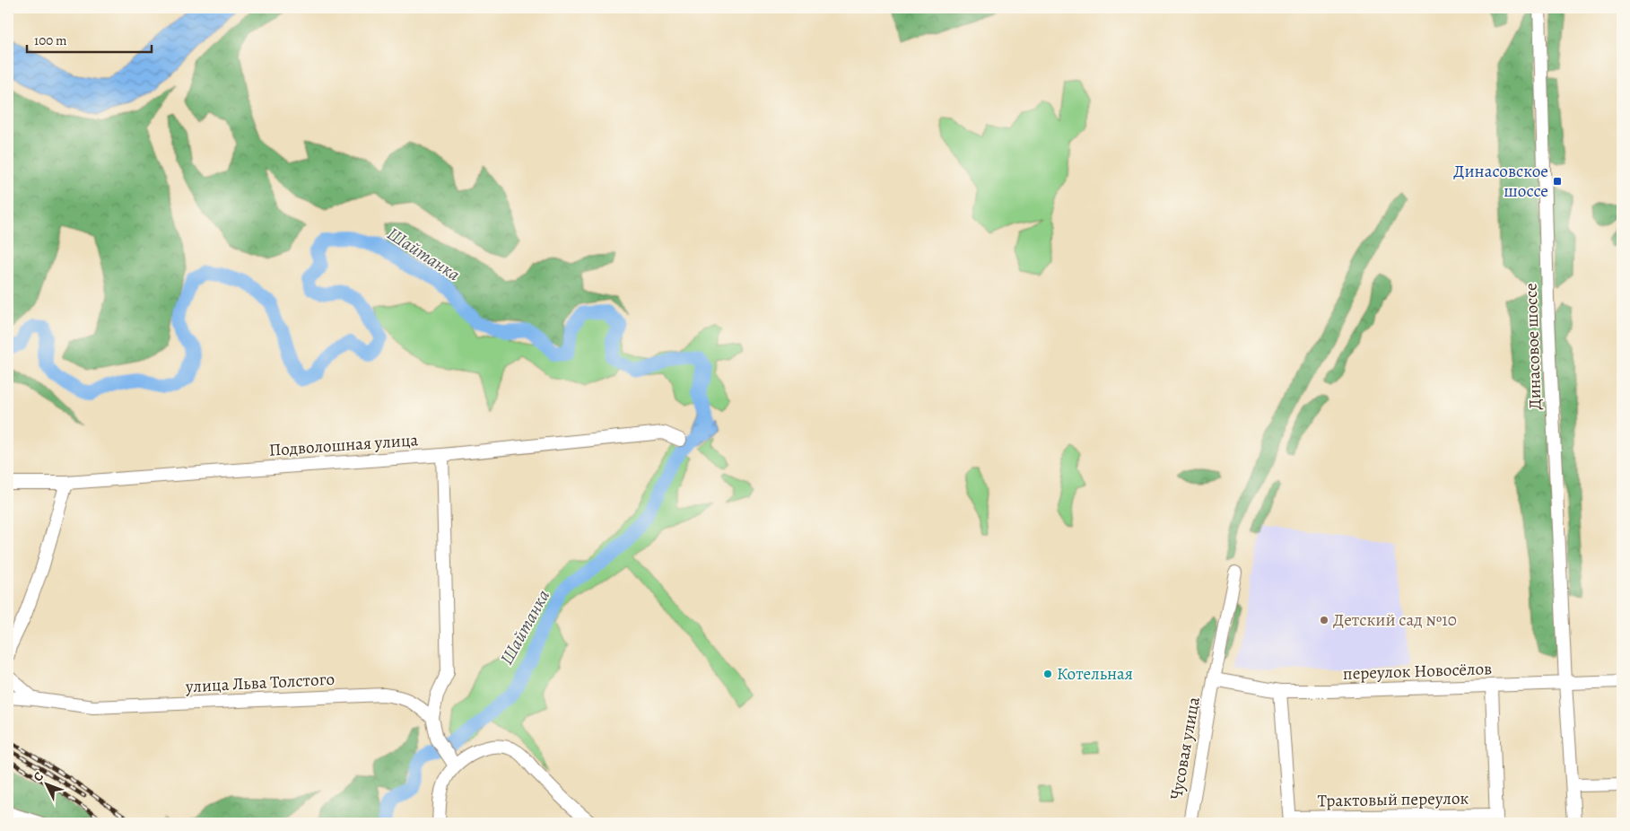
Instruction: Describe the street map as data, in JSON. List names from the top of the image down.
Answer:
{
  "streets": {
    "street": [
      "Динасовое шоссе",
      "Подволошная улица",
      "переулок Новосёлов",
      "улица Льва Толстого",
      "Чусовая улица",
      "Трактовый переулок"
    ]
  },
  "crossings": [
    ["Динасовое шоссе", "переулок Новосёлов"],
    ["переулок Новосёлов", "Чусовая улица"]
  ],
  "water": ["Шайтанка"],
  "places": {
    "transit": ["Динасовское шоссе"],
    "other": ["Детский сад №10", "Котельная"]
  },
  "scale_bar": "100 m",
  "north": "top left"
}
